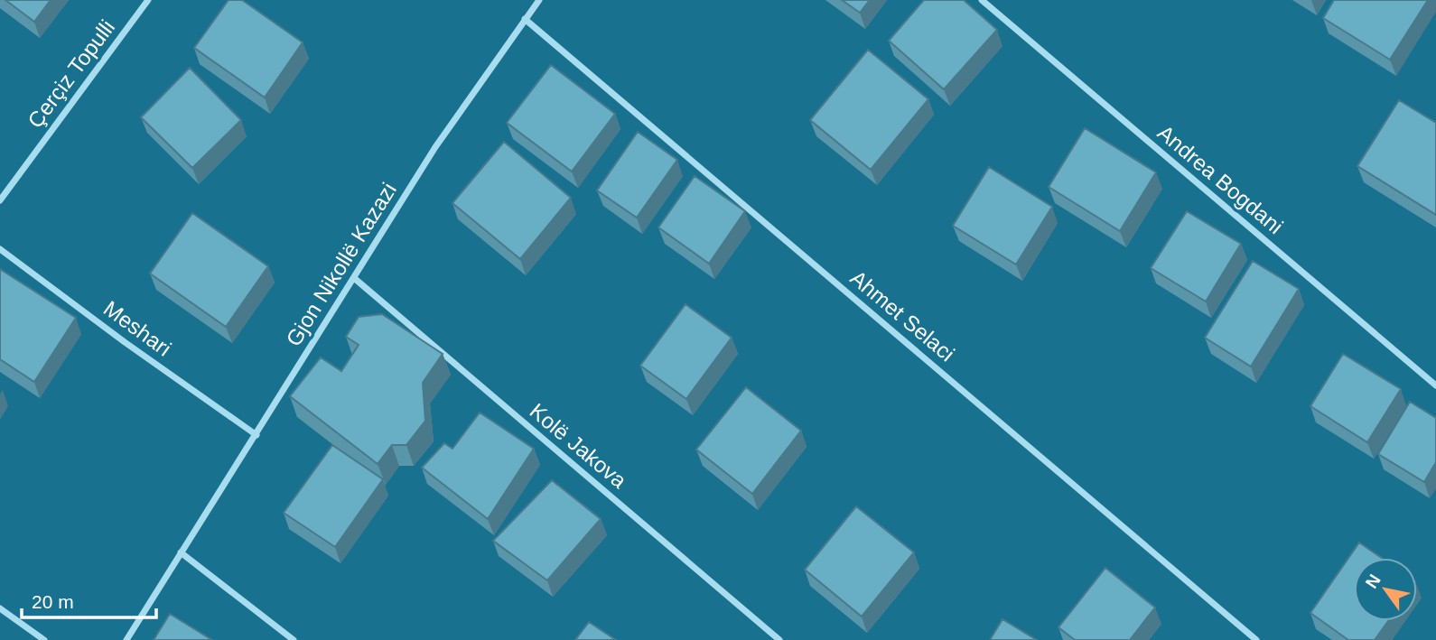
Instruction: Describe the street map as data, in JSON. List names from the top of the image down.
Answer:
{
  "streets": {
    "street": [
      "Çerçiz Topulli",
      "Andrea Bogdani",
      "Gjon Nikollë Kazazi",
      "Ahmet Selaci",
      "Meshari",
      "Kolë Jakova"
    ]
  },
  "crossings": [
    ["Gjon Nikollë Kazazi", "Ahmet Selaci"],
    ["Gjon Nikollë Kazazi", "Meshari"],
    ["Gjon Nikollë Kazazi", "Kolë Jakova"]
  ],
  "scale_bar": "20 m",
  "north": "top left"
}
